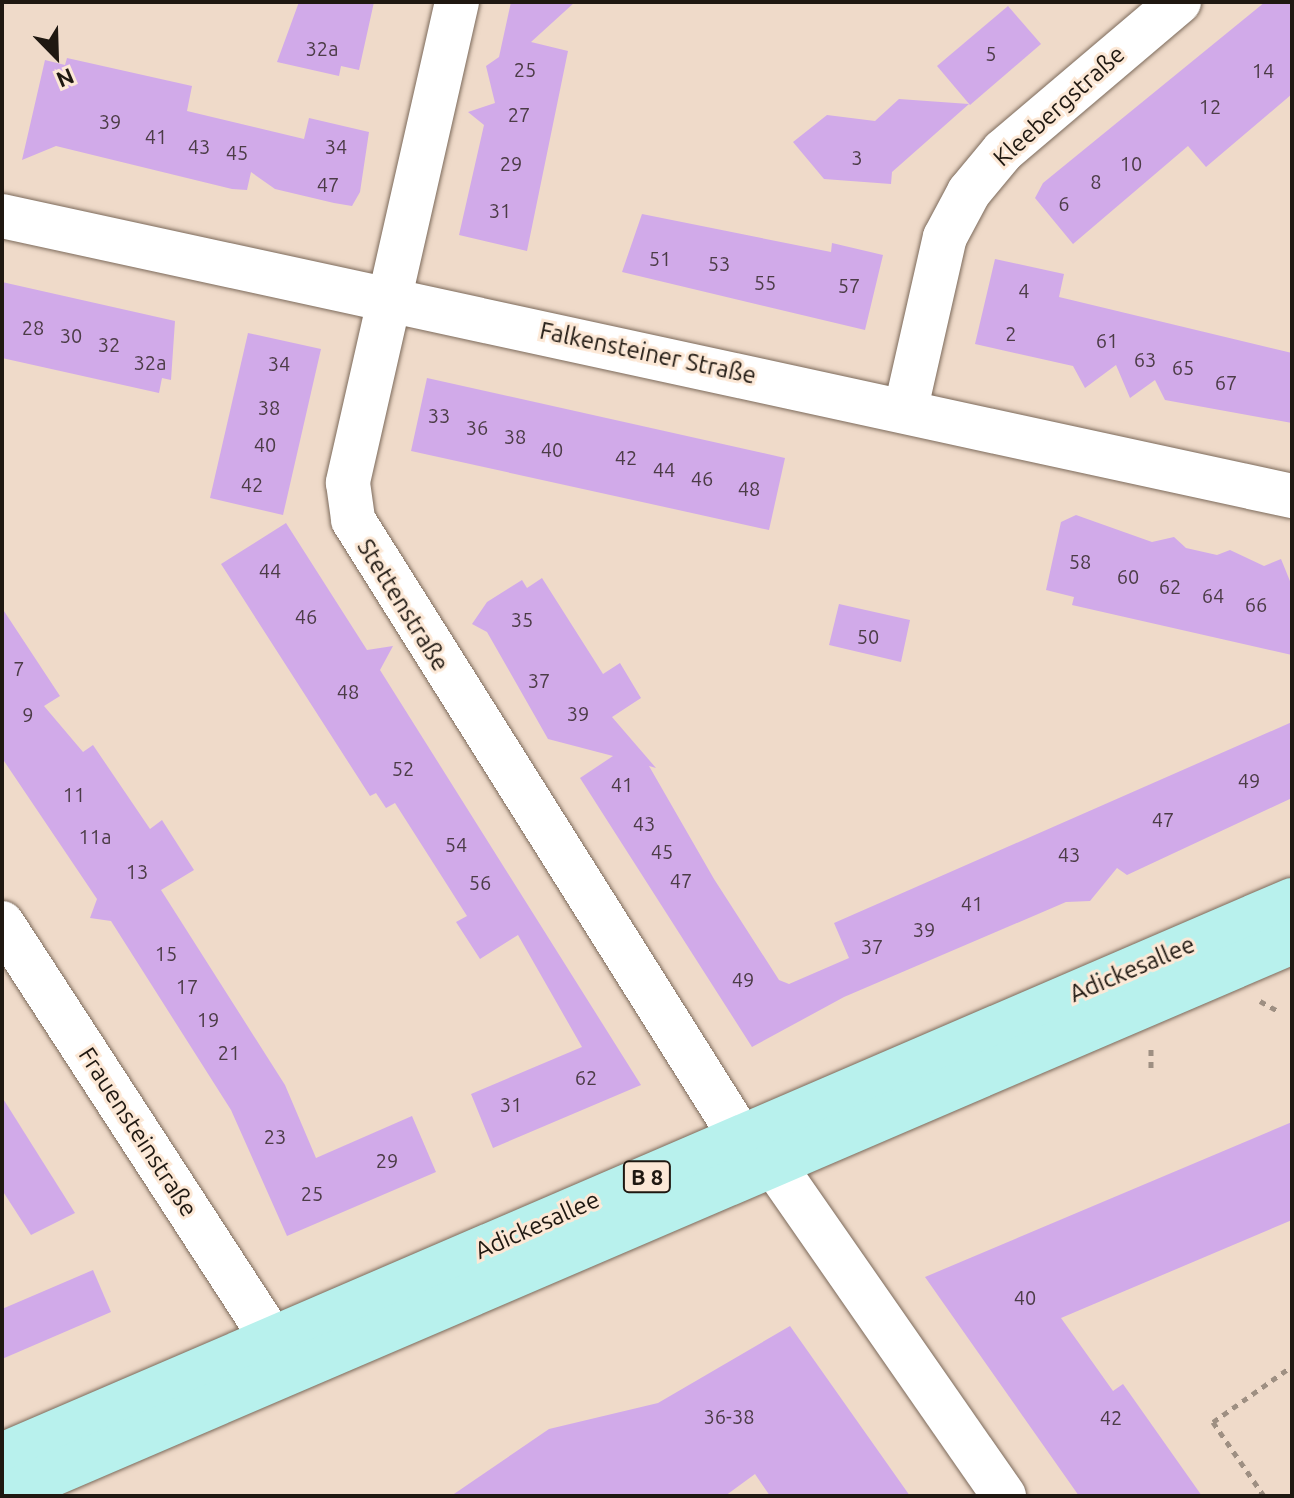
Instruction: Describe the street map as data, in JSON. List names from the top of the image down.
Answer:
{
  "streets": {
    "main road": ["Adickesallee", "B 8"],
    "street": [
      "Kleebergstraße",
      "Falkensteiner Straße",
      "Stettenstraße",
      "Frauensteinstraße"
    ]
  },
  "crossings": [
    ["Kleebergstraße", "Falkensteiner Straße"],
    ["Falkensteiner Straße", "Stettenstraße"],
    ["Stettenstraße", "Adickesallee"],
    ["Adickesallee", "Frauensteinstraße"]
  ],
  "house_numbers": [
    "32a",
    "5",
    "25",
    "14",
    "12",
    "27",
    "39",
    "41",
    "43",
    "34",
    "45",
    "3",
    "29",
    "10",
    "8",
    "47",
    "6",
    "31",
    "51",
    "53",
    "55",
    "57",
    "4",
    "28",
    "2",
    "30",
    "61",
    "32",
    "63",
    "32a",
    "34",
    "65",
    "67",
    "38",
    "33",
    "36",
    "38",
    "40",
    "40",
    "42",
    "44",
    "46",
    "42",
    "48",
    "58",
    "44",
    "60",
    "62",
    "64",
    "66",
    "46",
    "35",
    "50",
    "7",
    "37",
    "48",
    "39",
    "9",
    "52",
    "49",
    "41",
    "11",
    "47",
    "43",
    "11a",
    "54",
    "45",
    "43",
    "13",
    "47",
    "56",
    "41",
    "39",
    "37",
    "15",
    "49",
    "17",
    "19",
    "21",
    "62",
    "31",
    "23",
    "29",
    "25",
    "40",
    "36-38",
    "42"
  ],
  "north": "bottom right"
}
